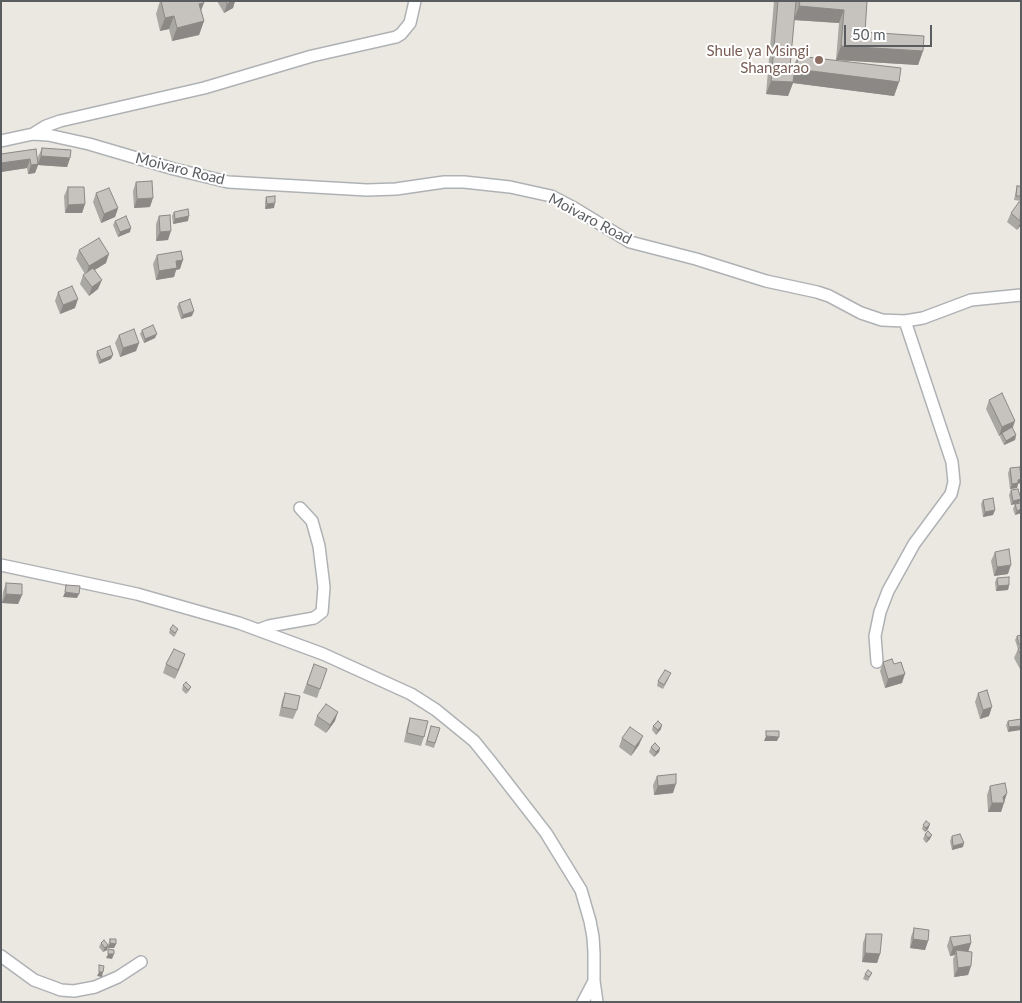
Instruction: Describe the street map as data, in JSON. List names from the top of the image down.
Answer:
{
  "streets": {
    "street": ["Moivaro Road"]
  },
  "places": ["Shule ya Msingi Shangarao"],
  "scale_bar": "50 m"
}
